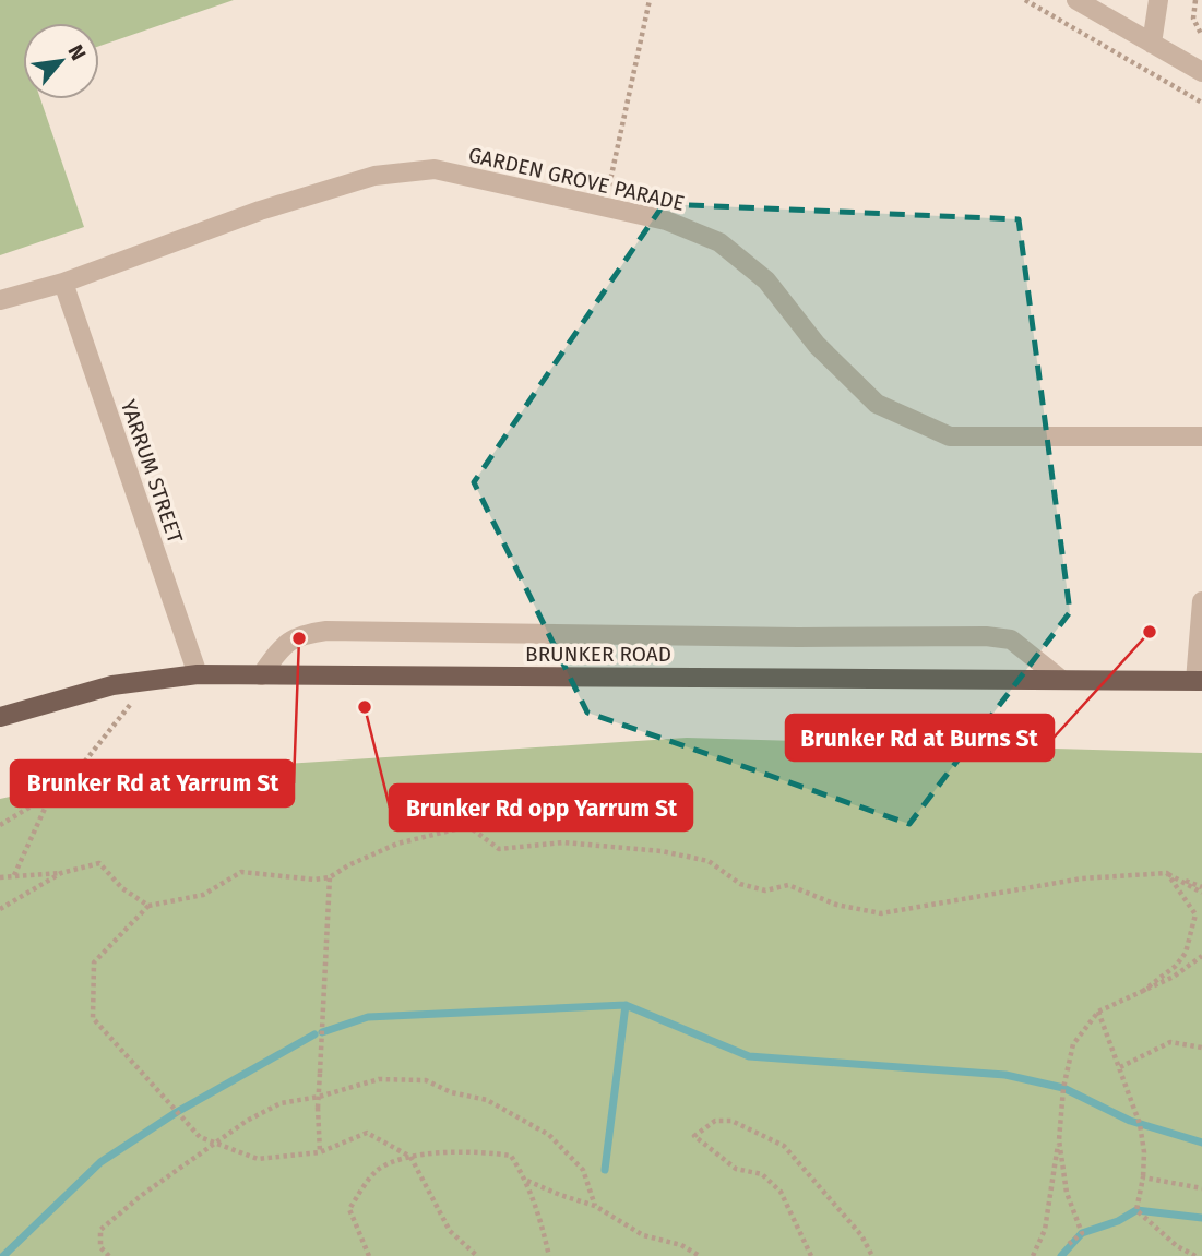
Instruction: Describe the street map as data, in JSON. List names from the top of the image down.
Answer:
{
  "streets": {
    "main road": ["BRUNKER ROAD"],
    "street": ["GARDEN GROVE PARADE", "YARRUM STREET"]
  },
  "crossings": [
    ["GARDEN GROVE PARADE", "YARRUM STREET"],
    ["YARRUM STREET", "BRUNKER ROAD"]
  ],
  "places": ["Brunker Rd at Burns St", "Brunker Rd at Yarrum St", "Brunker Rd opp Yarrum St"],
  "north": "top right"
}
